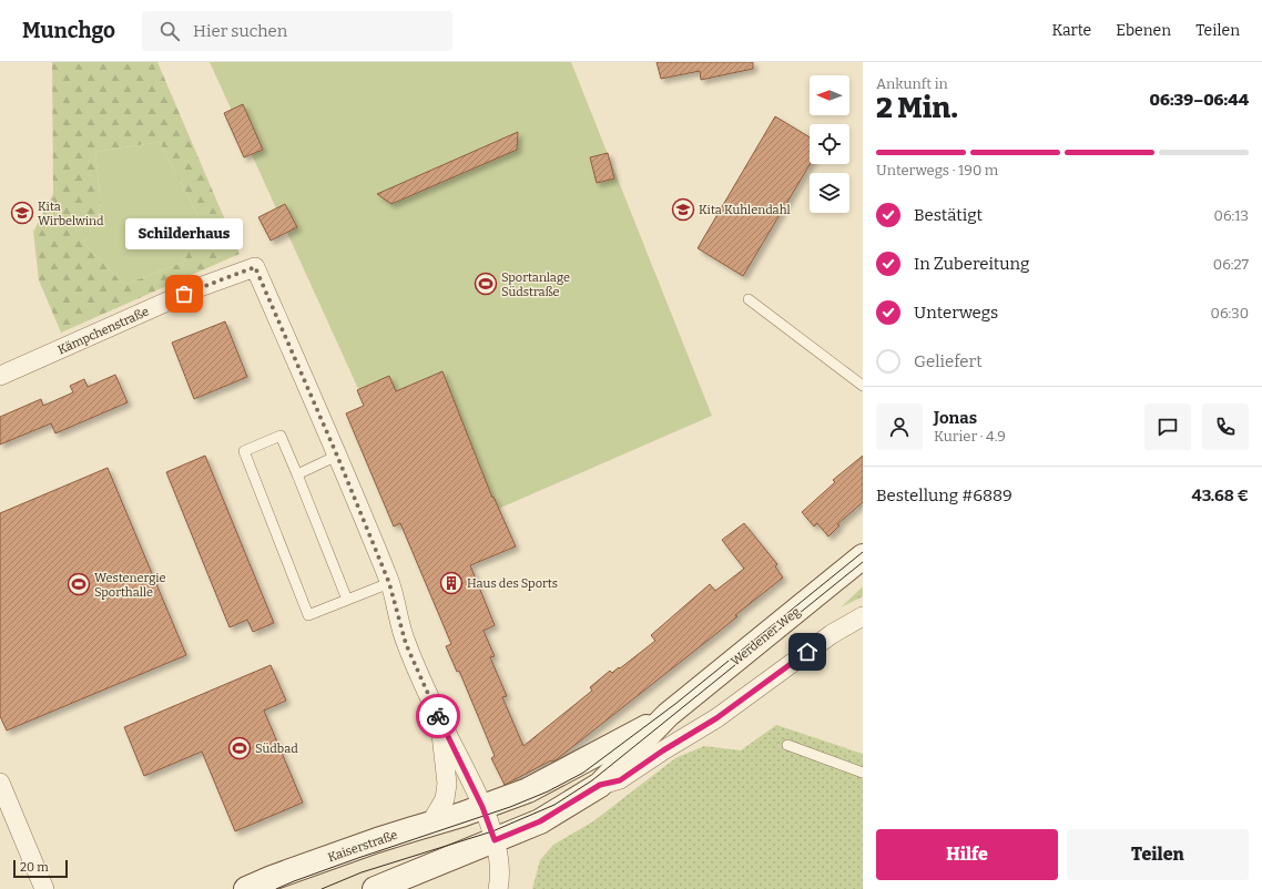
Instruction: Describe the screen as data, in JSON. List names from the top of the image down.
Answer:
{
  "streets": {
    "main road": ["Werdener Weg", "Kaiserstraße"],
    "street": ["Kämpchenstraße"]
  },
  "crossings": [
    ["Werdener Weg", "Kaiserstraße"]
  ],
  "places": {
    "school or university": ["Kita Kuhlendahl", "Kita Wirbelwind"],
    "sports": ["Sportanlage Südstraße", "Westenergie Sporthalle", "Südbad"],
    "other": ["Schilderhaus"],
    "building": ["Haus des Sports"]
  },
  "scale_bar": "20 m",
  "north": "left",
  "page": {
    "header": "Munchgo",
    "search": "Hier suchen",
    "nav": ["Karte", "Ebenen", "Teilen"],
    "heading": ["2 Min.", "Ankunft in", "06:39–06:44"],
    "panel": [
      "Jonas",
      "Kurier · 4.9",
      "Bestellung #6889",
      "43.68 €"
    ],
    "bar": "Unterwegs · 190 m",
    "list": [
      ["Bestätigt", "06:13"],
      ["In Zubereitung", "06:27"],
      ["Unterwegs", "06:30"],
      "Geliefert"
    ],
    "bubble": "Schilderhaus",
    "buttons": ["Hilfe", "Teilen"],
    "scale": "20 m"
  }
}
